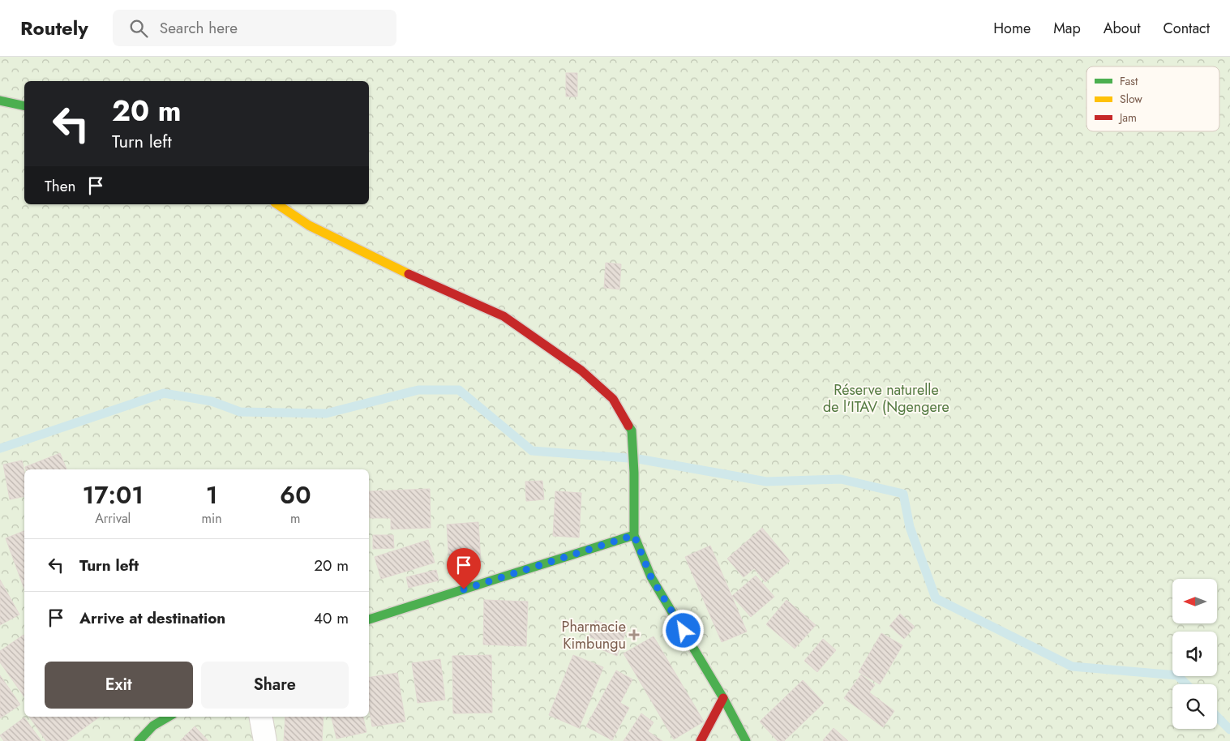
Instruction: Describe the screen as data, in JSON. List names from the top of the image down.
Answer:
{
  "parks": ["Réserve naturelle de l'ITAV (Ngengere"],
  "places": {
    "health": ["Pharmacie Kimbungu"]
  },
  "legend": ["Fast", "Slow", "Jam"],
  "north": "left",
  "page": {
    "header": "Routely",
    "search": "Search here",
    "nav": [
      "Home",
      "Map",
      "About",
      "Contact"
    ],
    "turn": ["20 m", "Turn left"],
    "then": "Then",
    "eta": [
      "17:01",
      "Arrival",
      "1",
      "min",
      "60",
      "m"
    ],
    "list": [
      {
        "name": "Turn left",
        "value": "20 m"
      },
      {
        "name": "Arrive at destination",
        "value": "40 m"
      }
    ],
    "buttons": ["Exit", "Share"]
  }
}
